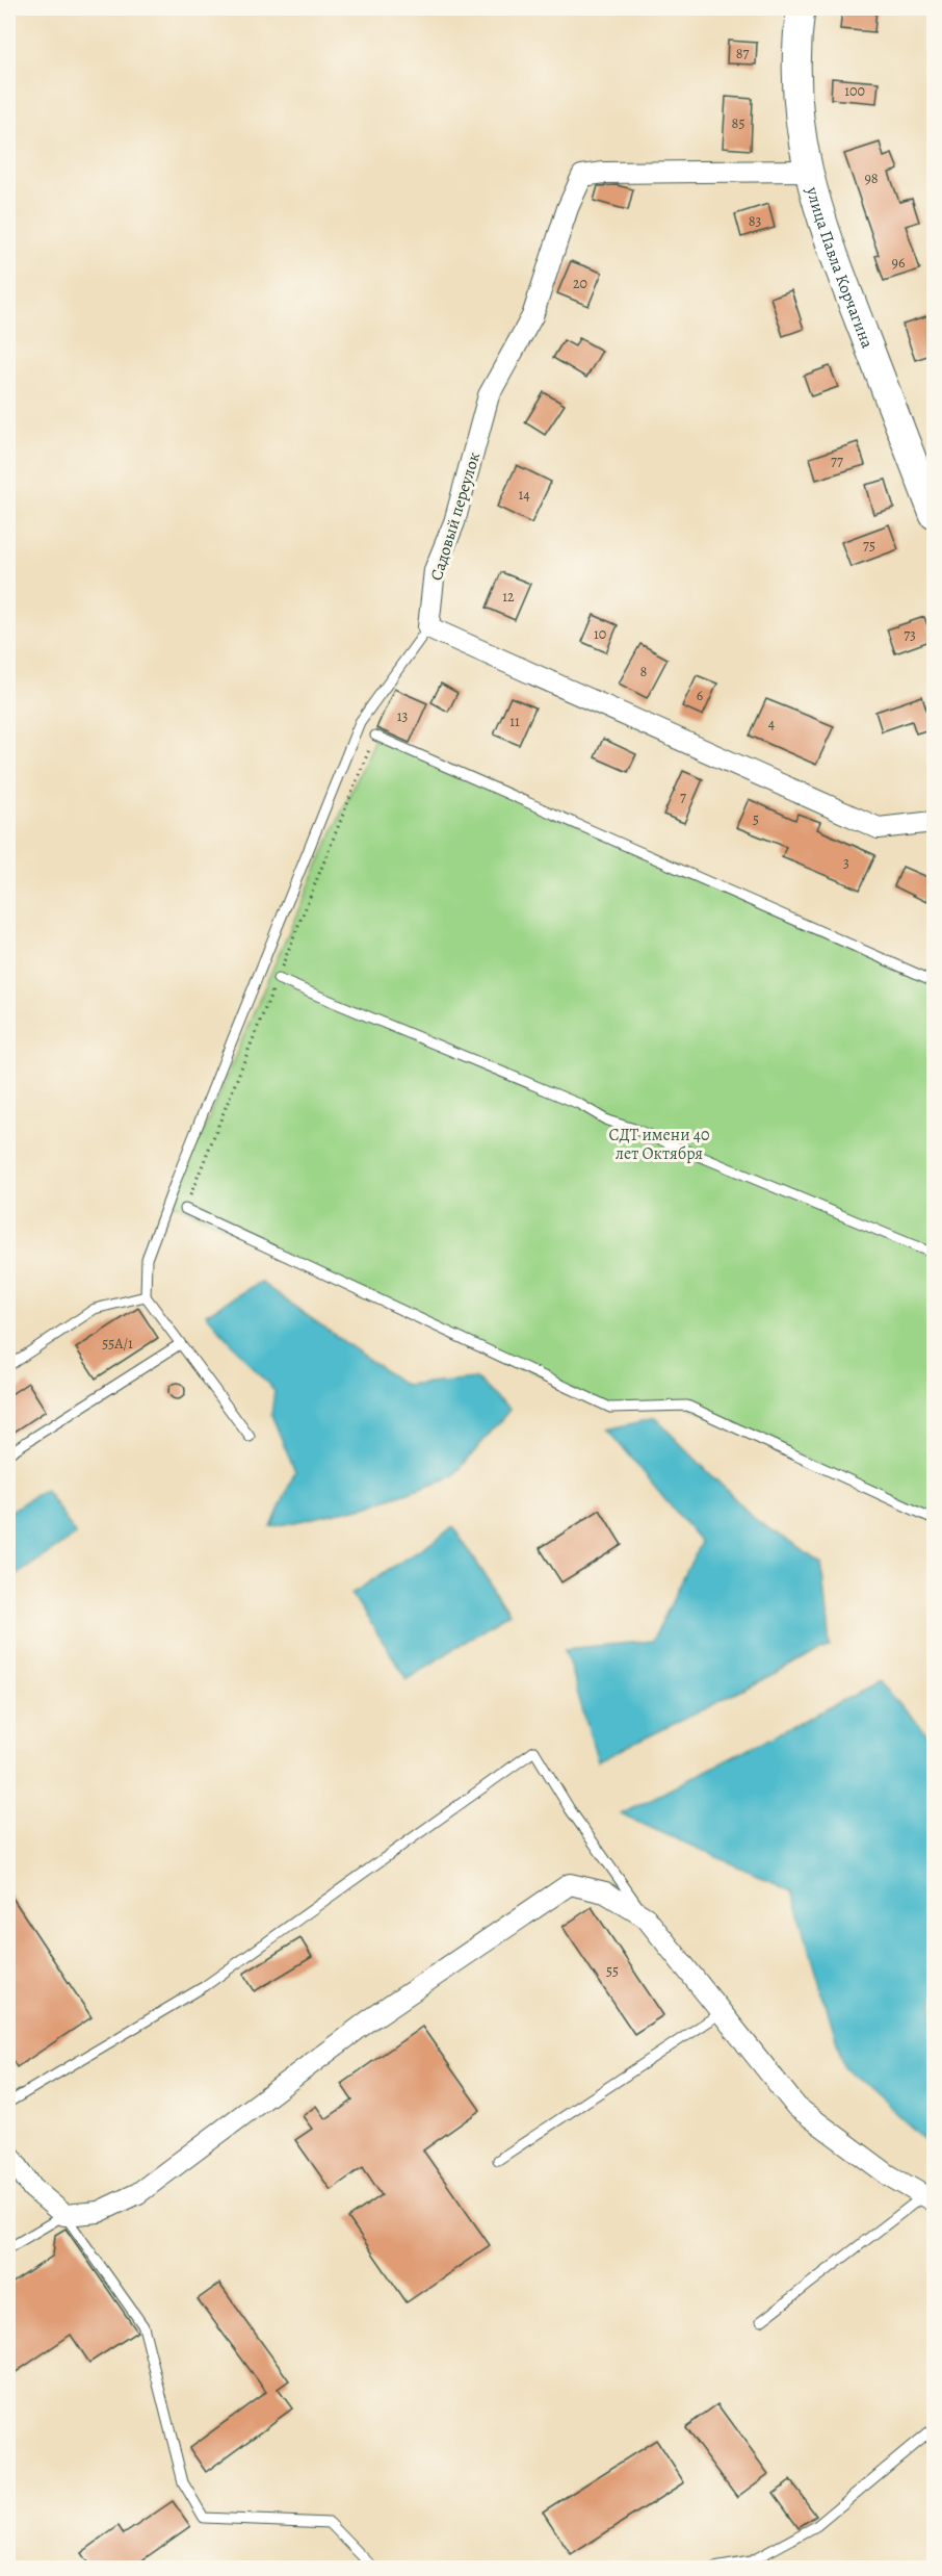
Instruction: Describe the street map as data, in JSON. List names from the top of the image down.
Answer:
{
  "streets": {
    "main road": ["улица Павла Корчагина"],
    "street": ["Садовый переулок"]
  },
  "crossings": [
    ["улица Павла Корчагина", "Садовый переулок"]
  ],
  "parks": ["СДТ имени 40 лет Октября"],
  "house_numbers": [
    "87",
    "100",
    "85",
    "98",
    "83",
    "96",
    "20",
    "77",
    "14",
    "75",
    "12",
    "10",
    "73",
    "8",
    "6",
    "13",
    "11",
    "4",
    "7",
    "5",
    "3",
    "55А/1",
    "55"
  ]
}
